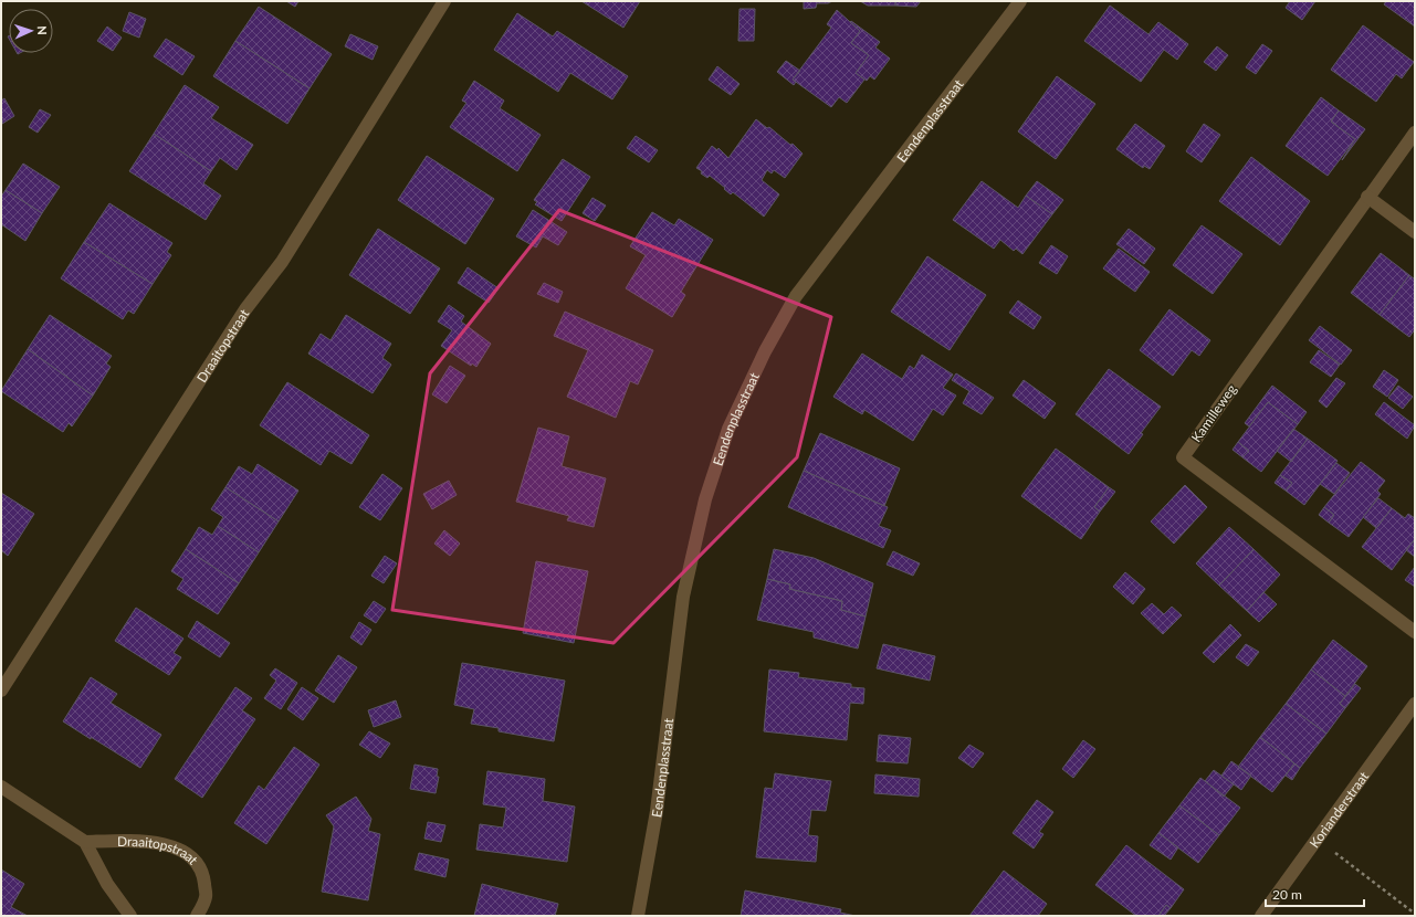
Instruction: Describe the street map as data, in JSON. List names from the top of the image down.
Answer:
{
  "streets": {
    "street": [
      "Eendenplasstraat",
      "Draaitopstraat",
      "Kamilleweg",
      "Korianderstraat"
    ]
  },
  "scale_bar": "20 m",
  "north": "right"
}
